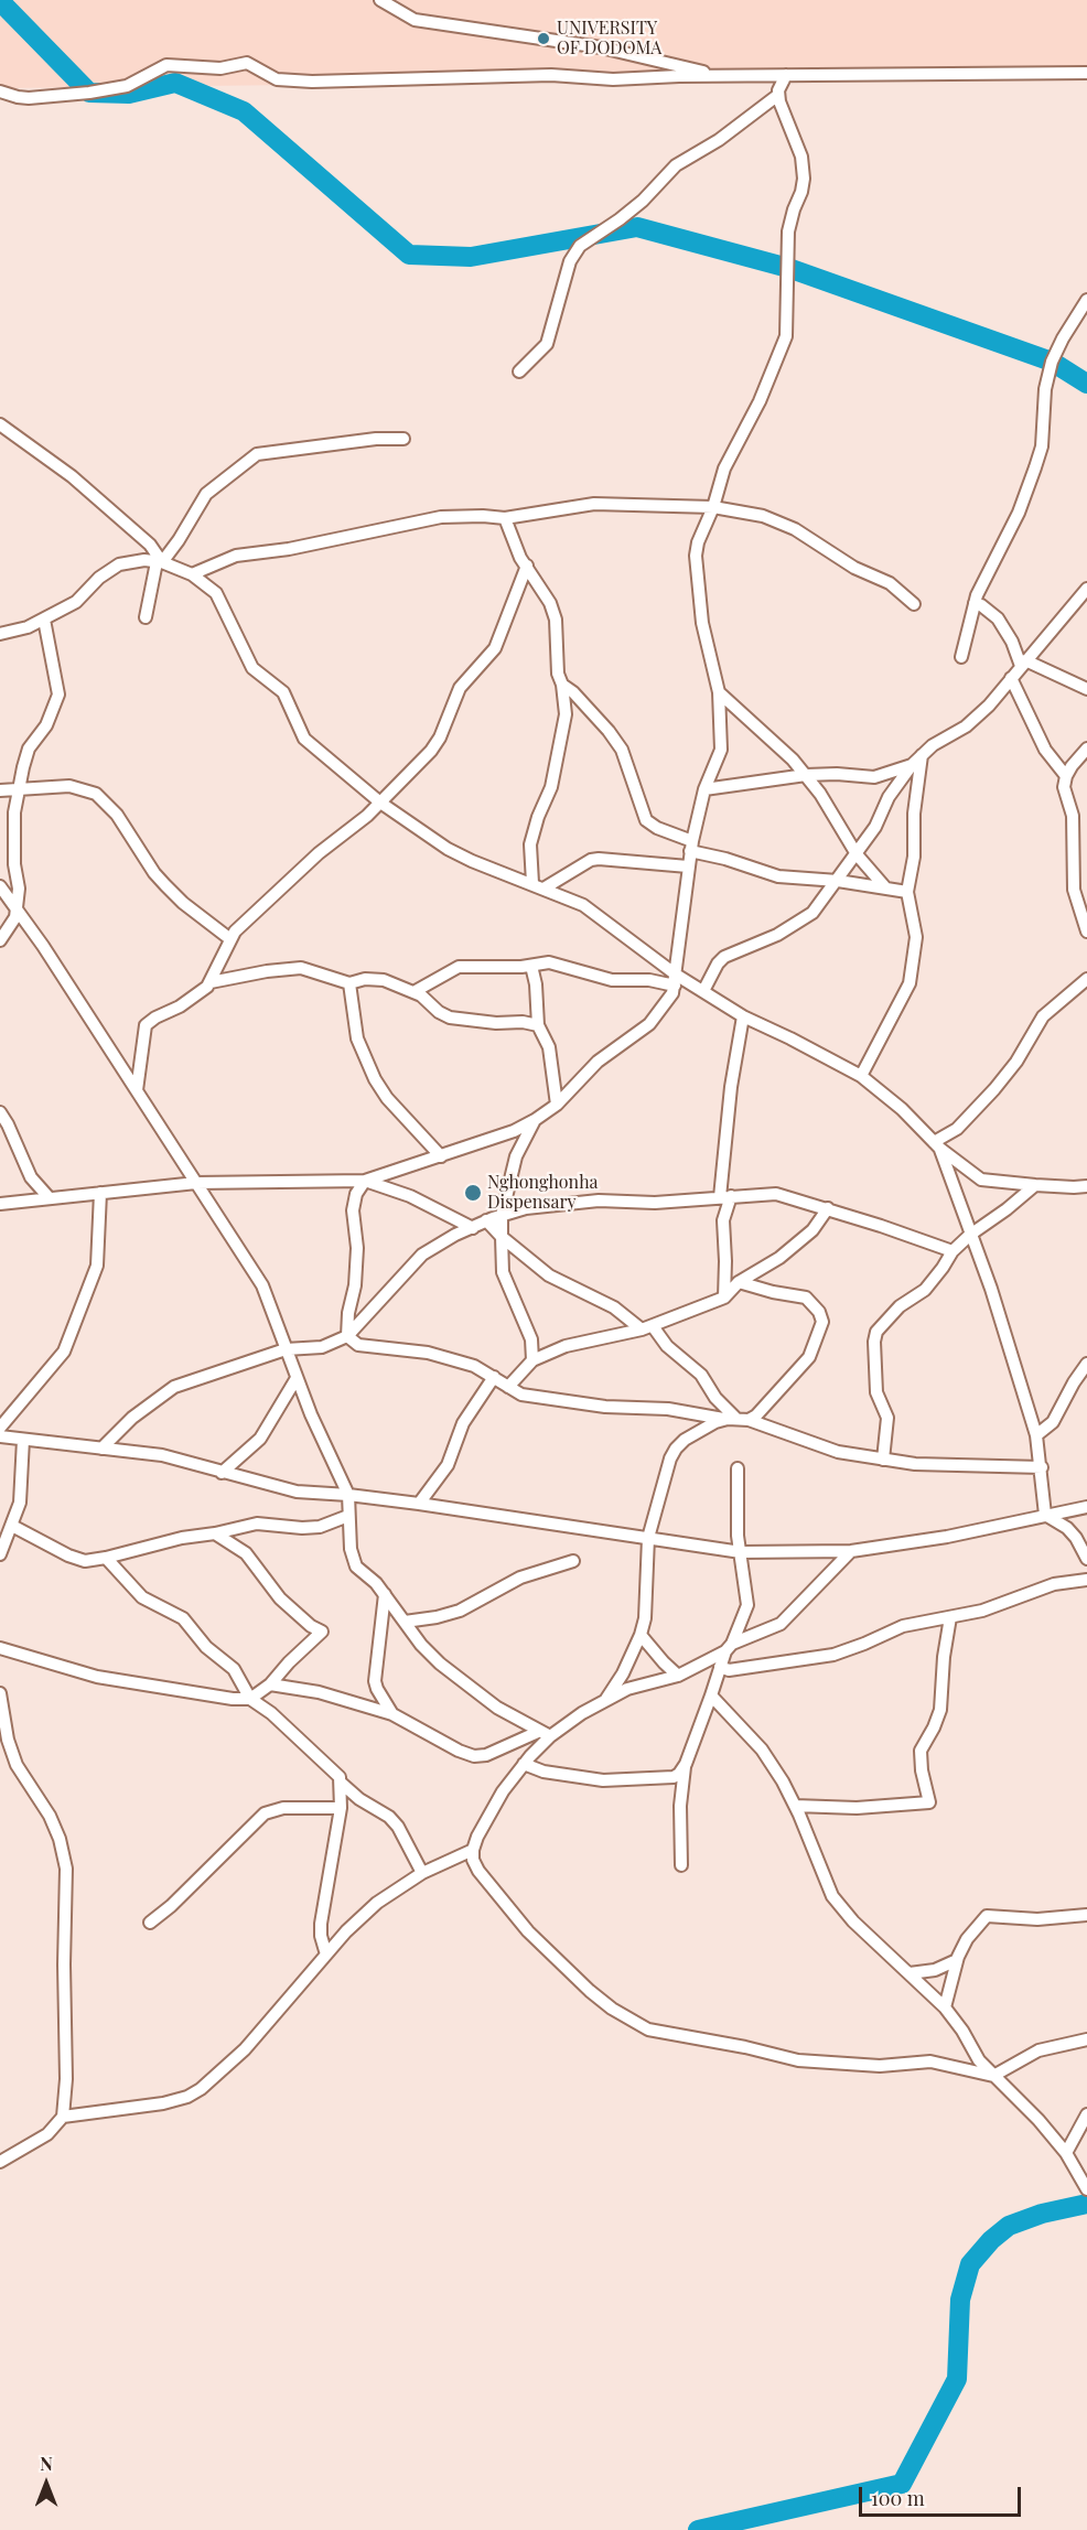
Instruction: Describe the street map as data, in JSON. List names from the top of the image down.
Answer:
{
  "places": ["UNIVERSITY OF DODOMA", "Nghonghonha Dispensary"],
  "scale_bar": "100 m",
  "north": "top"
}
